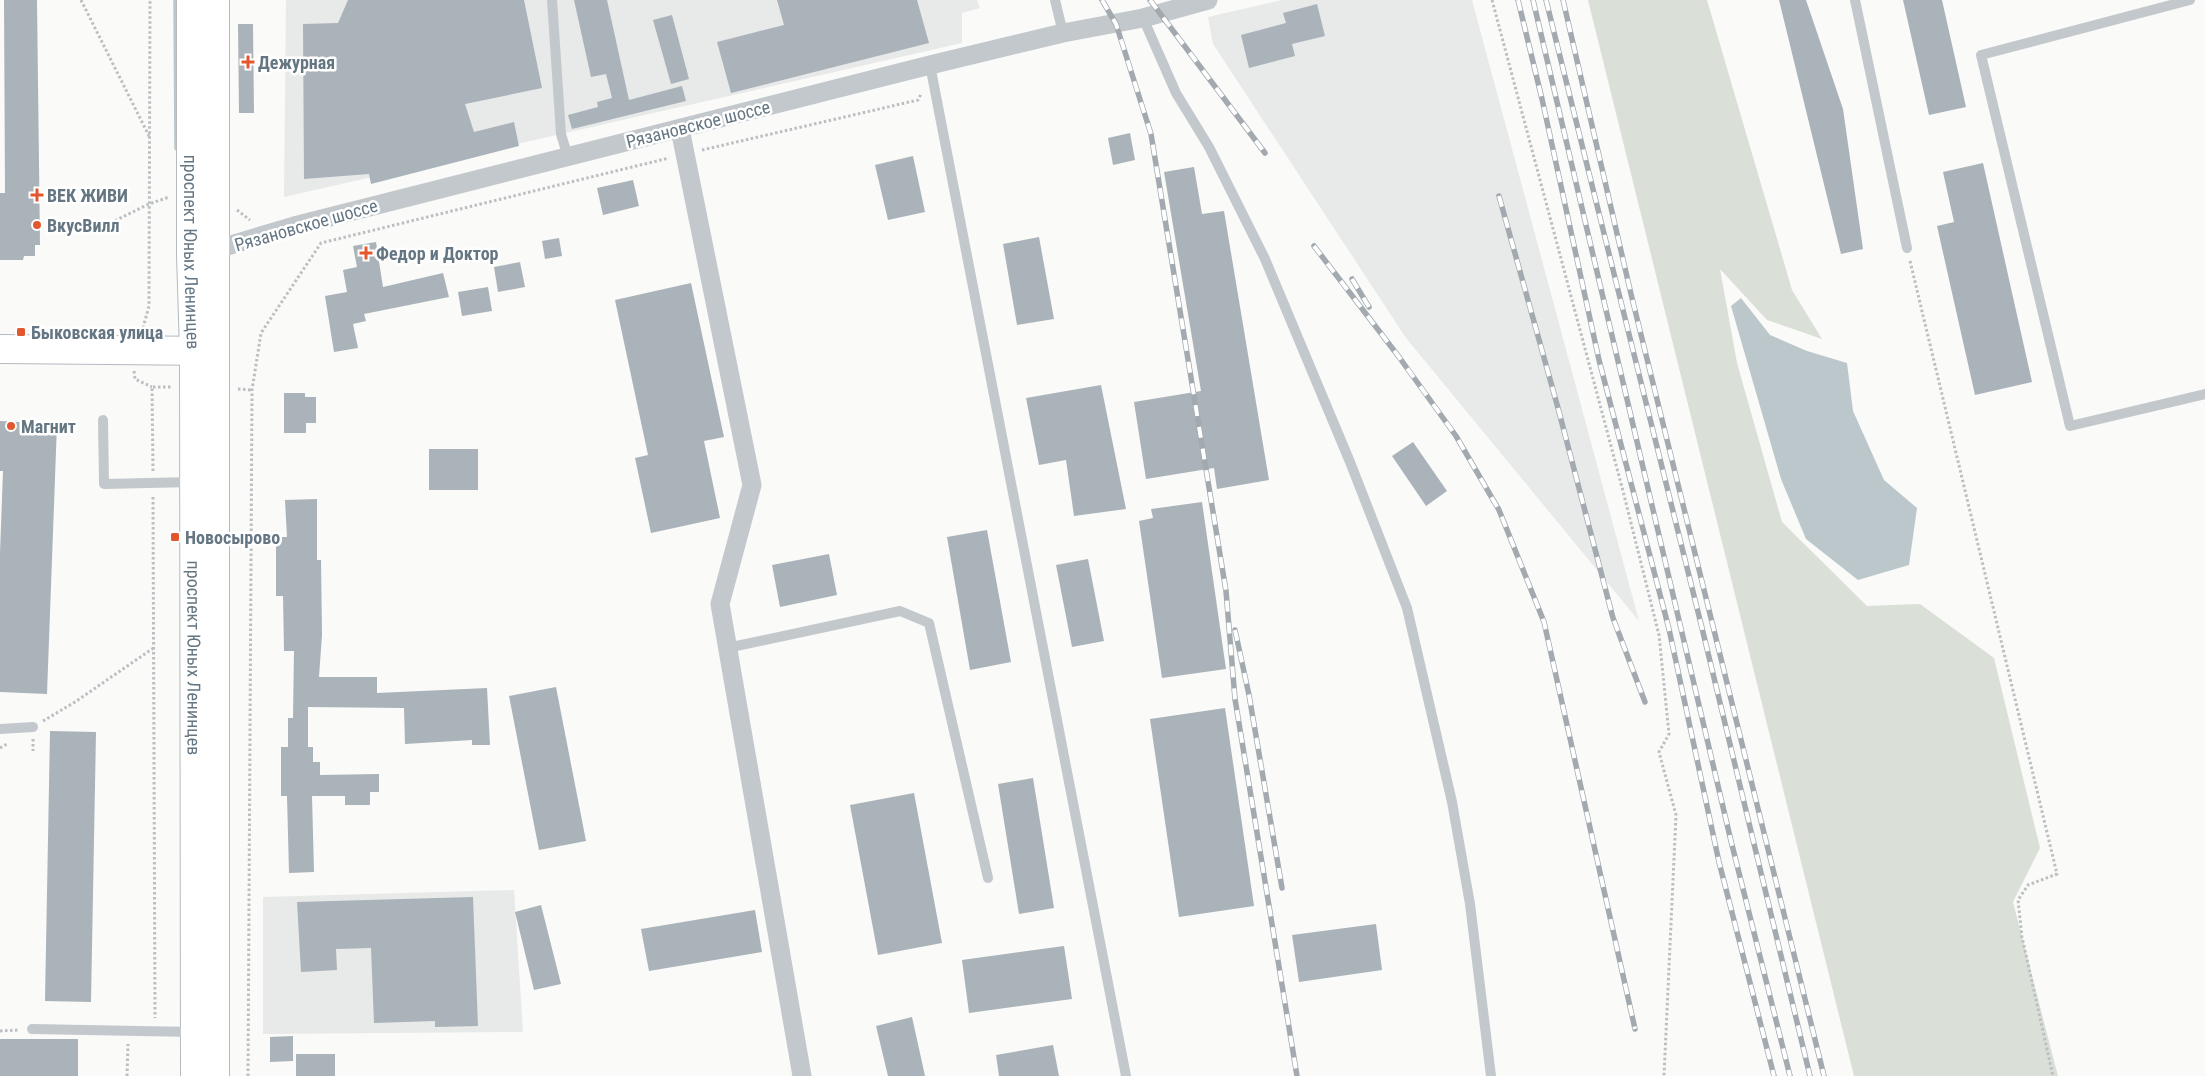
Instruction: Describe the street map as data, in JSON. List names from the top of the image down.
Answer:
{
  "streets": {
    "main road": ["проспект Юных Ленинцев"],
    "street": ["Рязановское шоссе"]
  },
  "crossings": [
    ["Рязановское шоссе", "проспект Юных Ленинцев"]
  ],
  "places": {
    "health": ["Дежурная", "ВЕК ЖИВИ", "Федор и Доктор"],
    "other": ["ВкусВилл", "Магнит"],
    "transit": ["Быковская улица", "Новосырово"]
  }
}
